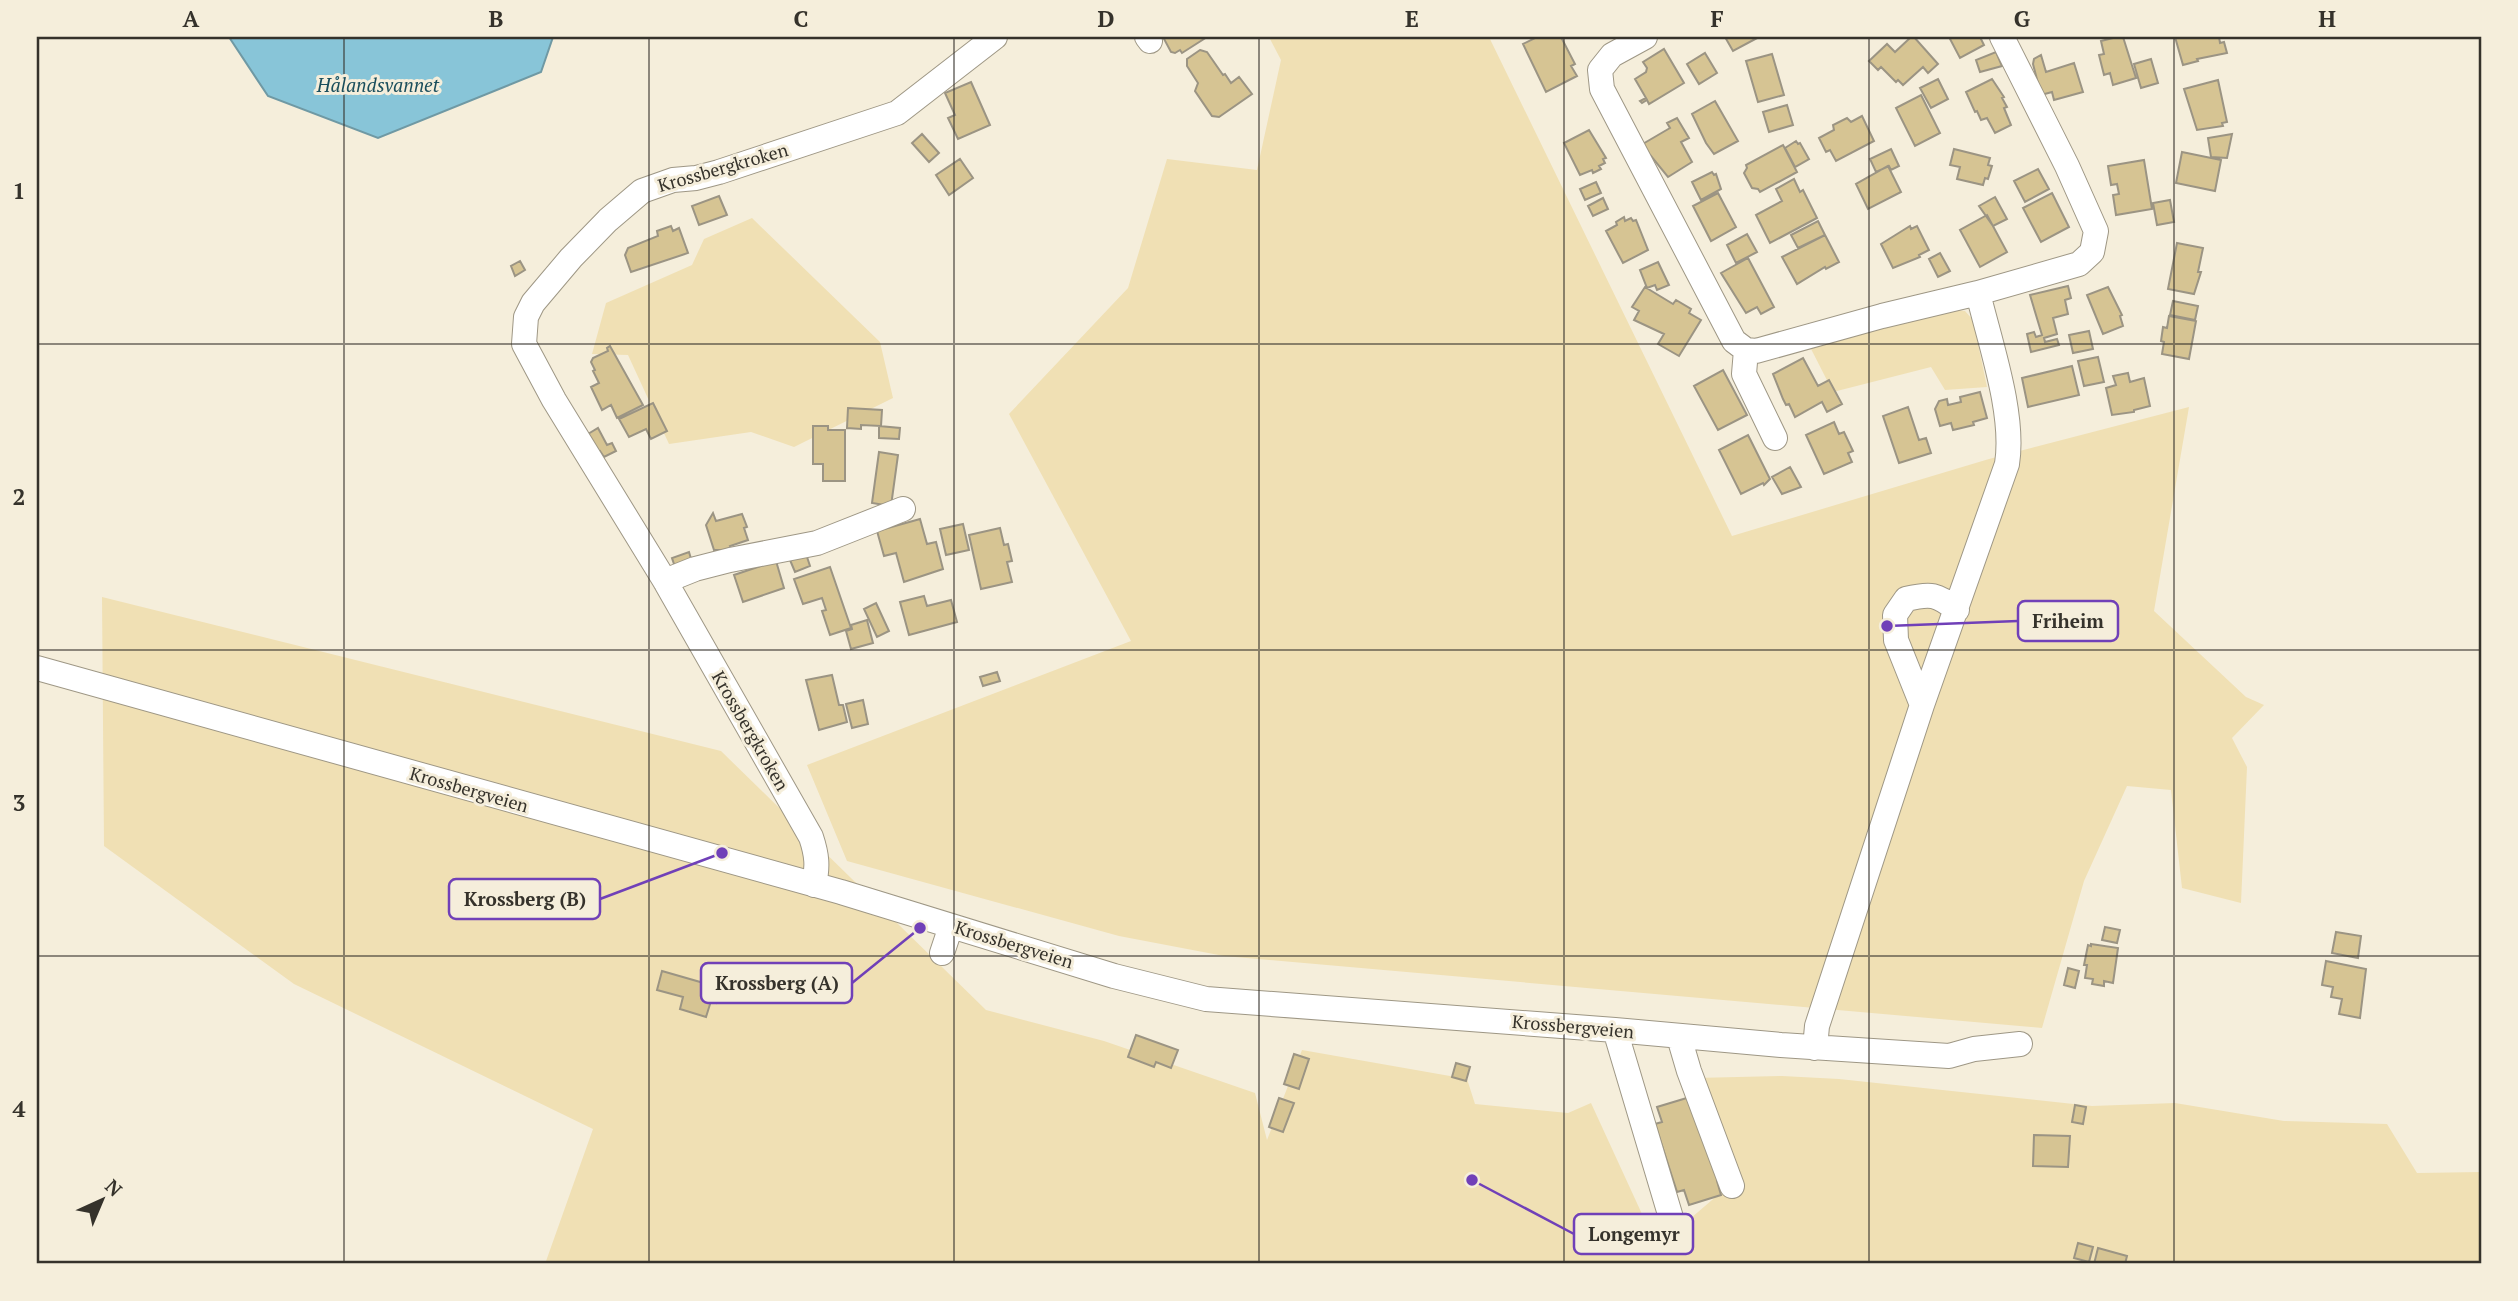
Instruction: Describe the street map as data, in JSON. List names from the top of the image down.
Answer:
{
  "streets": {
    "street": ["Krossbergkroken", "Krossbergveien"]
  },
  "crossings": [
    ["Krossbergkroken", "Krossbergveien"]
  ],
  "water": ["Hålandsvannet"],
  "places": [
    "Friheim",
    "Krossberg (B)",
    "Krossberg (A)",
    "Longemyr"
  ],
  "north": "top right",
  "grid": {
    "columns": [
      "A",
      "B",
      "C",
      "D",
      "E",
      "F",
      "G",
      "H"
    ],
    "rows": [
      "1",
      "2",
      "3",
      "4"
    ]
  }
}
